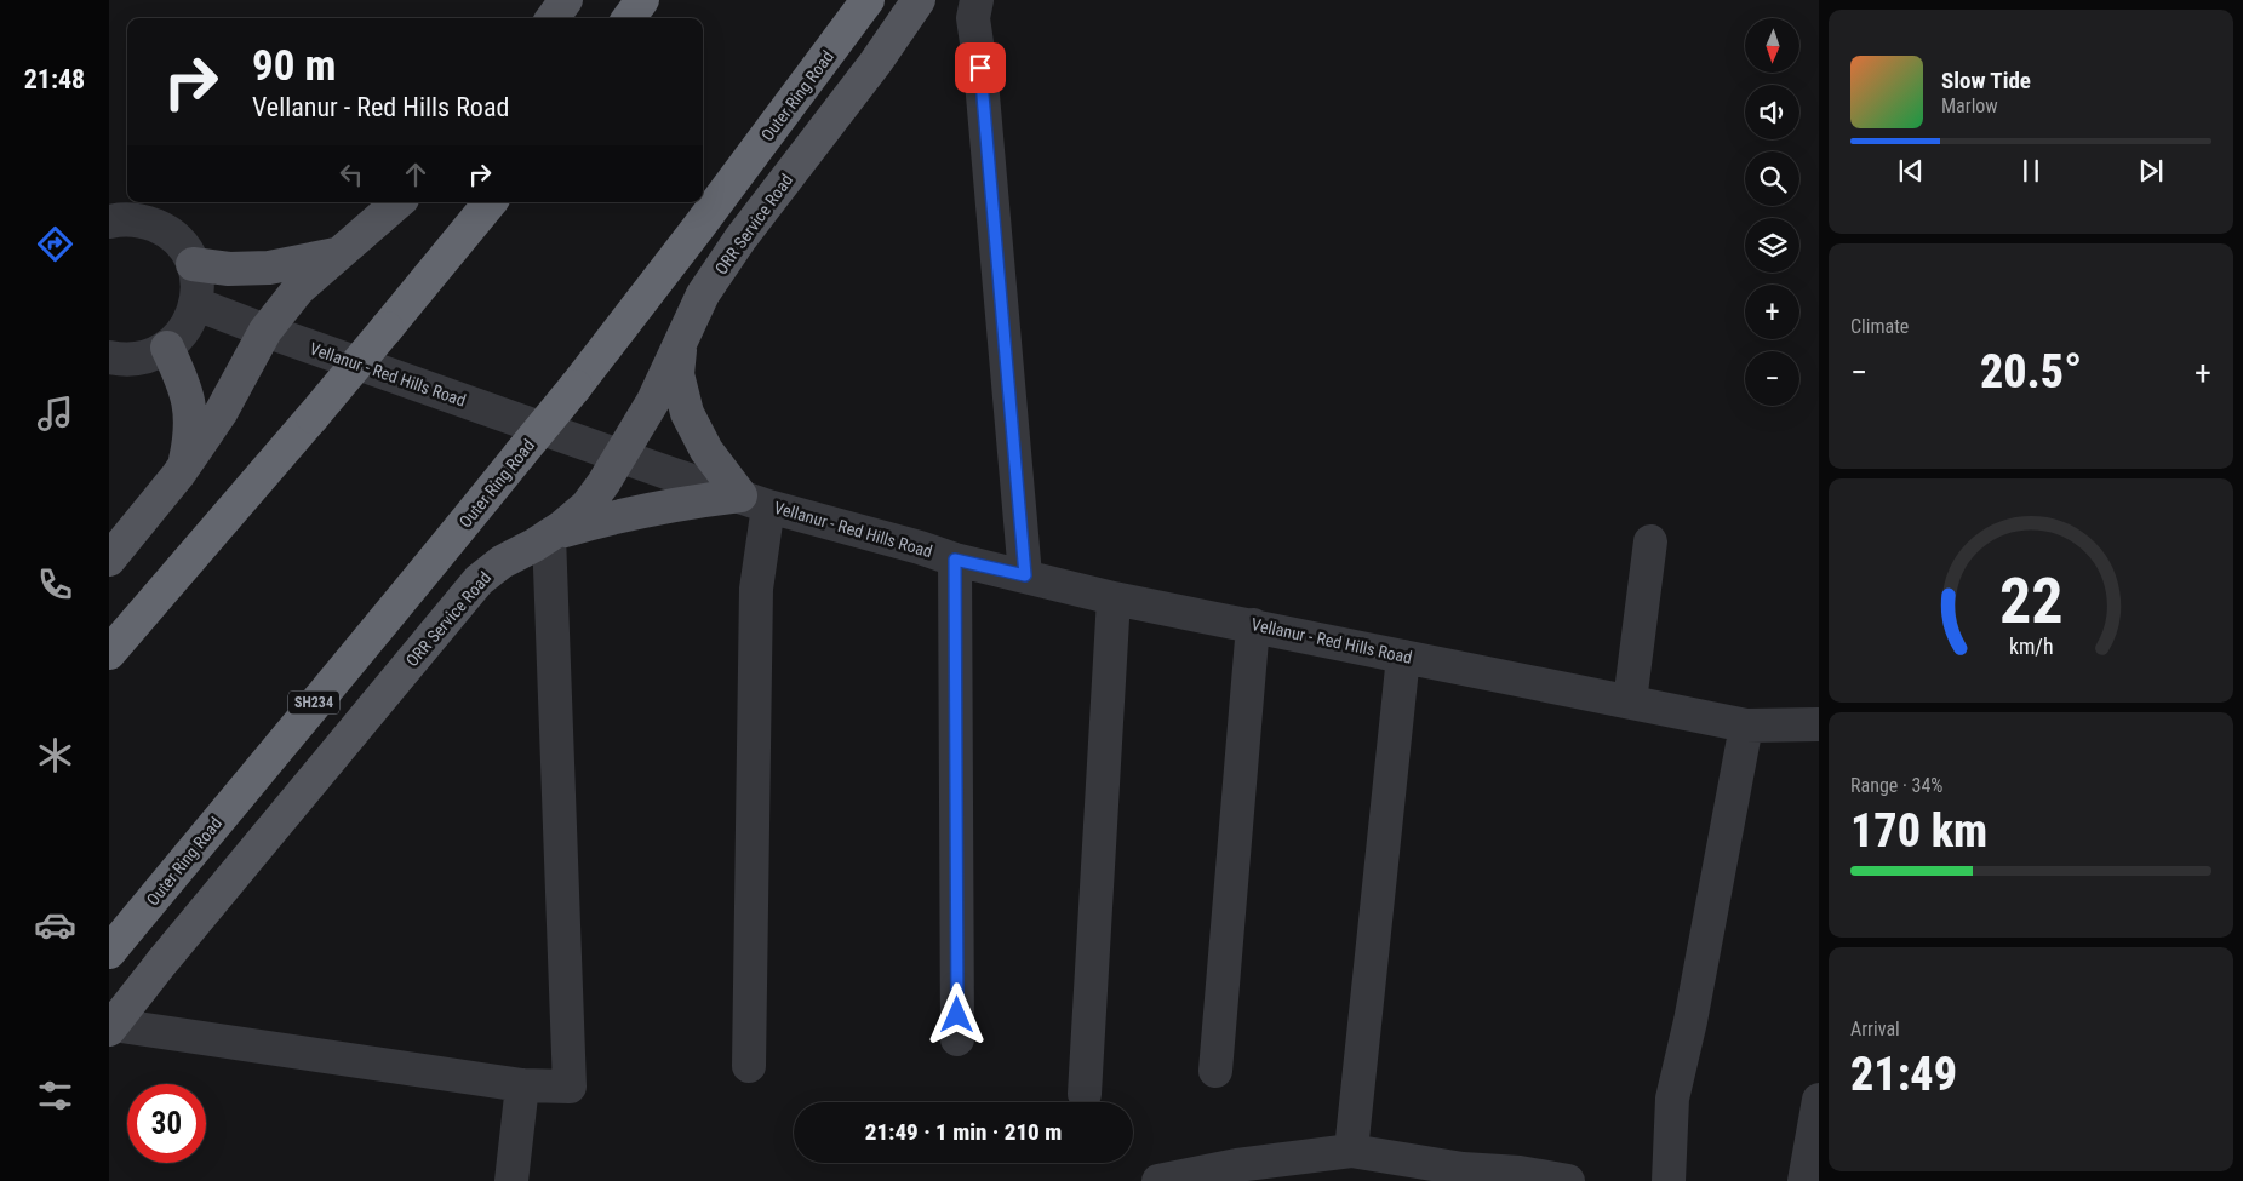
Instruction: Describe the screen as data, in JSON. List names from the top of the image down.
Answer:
{
  "streets": {
    "highway": ["Outer Ring Road", "SH234"],
    "main road": ["ORR Service Road"],
    "street": ["Vellanur - Red Hills Road"]
  },
  "crossings": [
    ["ORR Service Road", "Vellanur - Red Hills Road"]
  ],
  "north": "bottom",
  "page": {
    "tabs": "21:48",
    "map_buttons": ["+", "−"],
    "turn": ["90 m", "Vellanur - Red Hills Road"],
    "song": ["Slow Tide", "Marlow"],
    "tile": [
      "Climate",
      ["Range · 34%", "170 km"],
      ["Arrival", "21:49"]
    ],
    "heat": ["−", "20.5°", "+"],
    "limit": "30",
    "trip": "21:49 · 1 min · 210 m",
    "gauge": ["22", "km/h"]
  }
}
